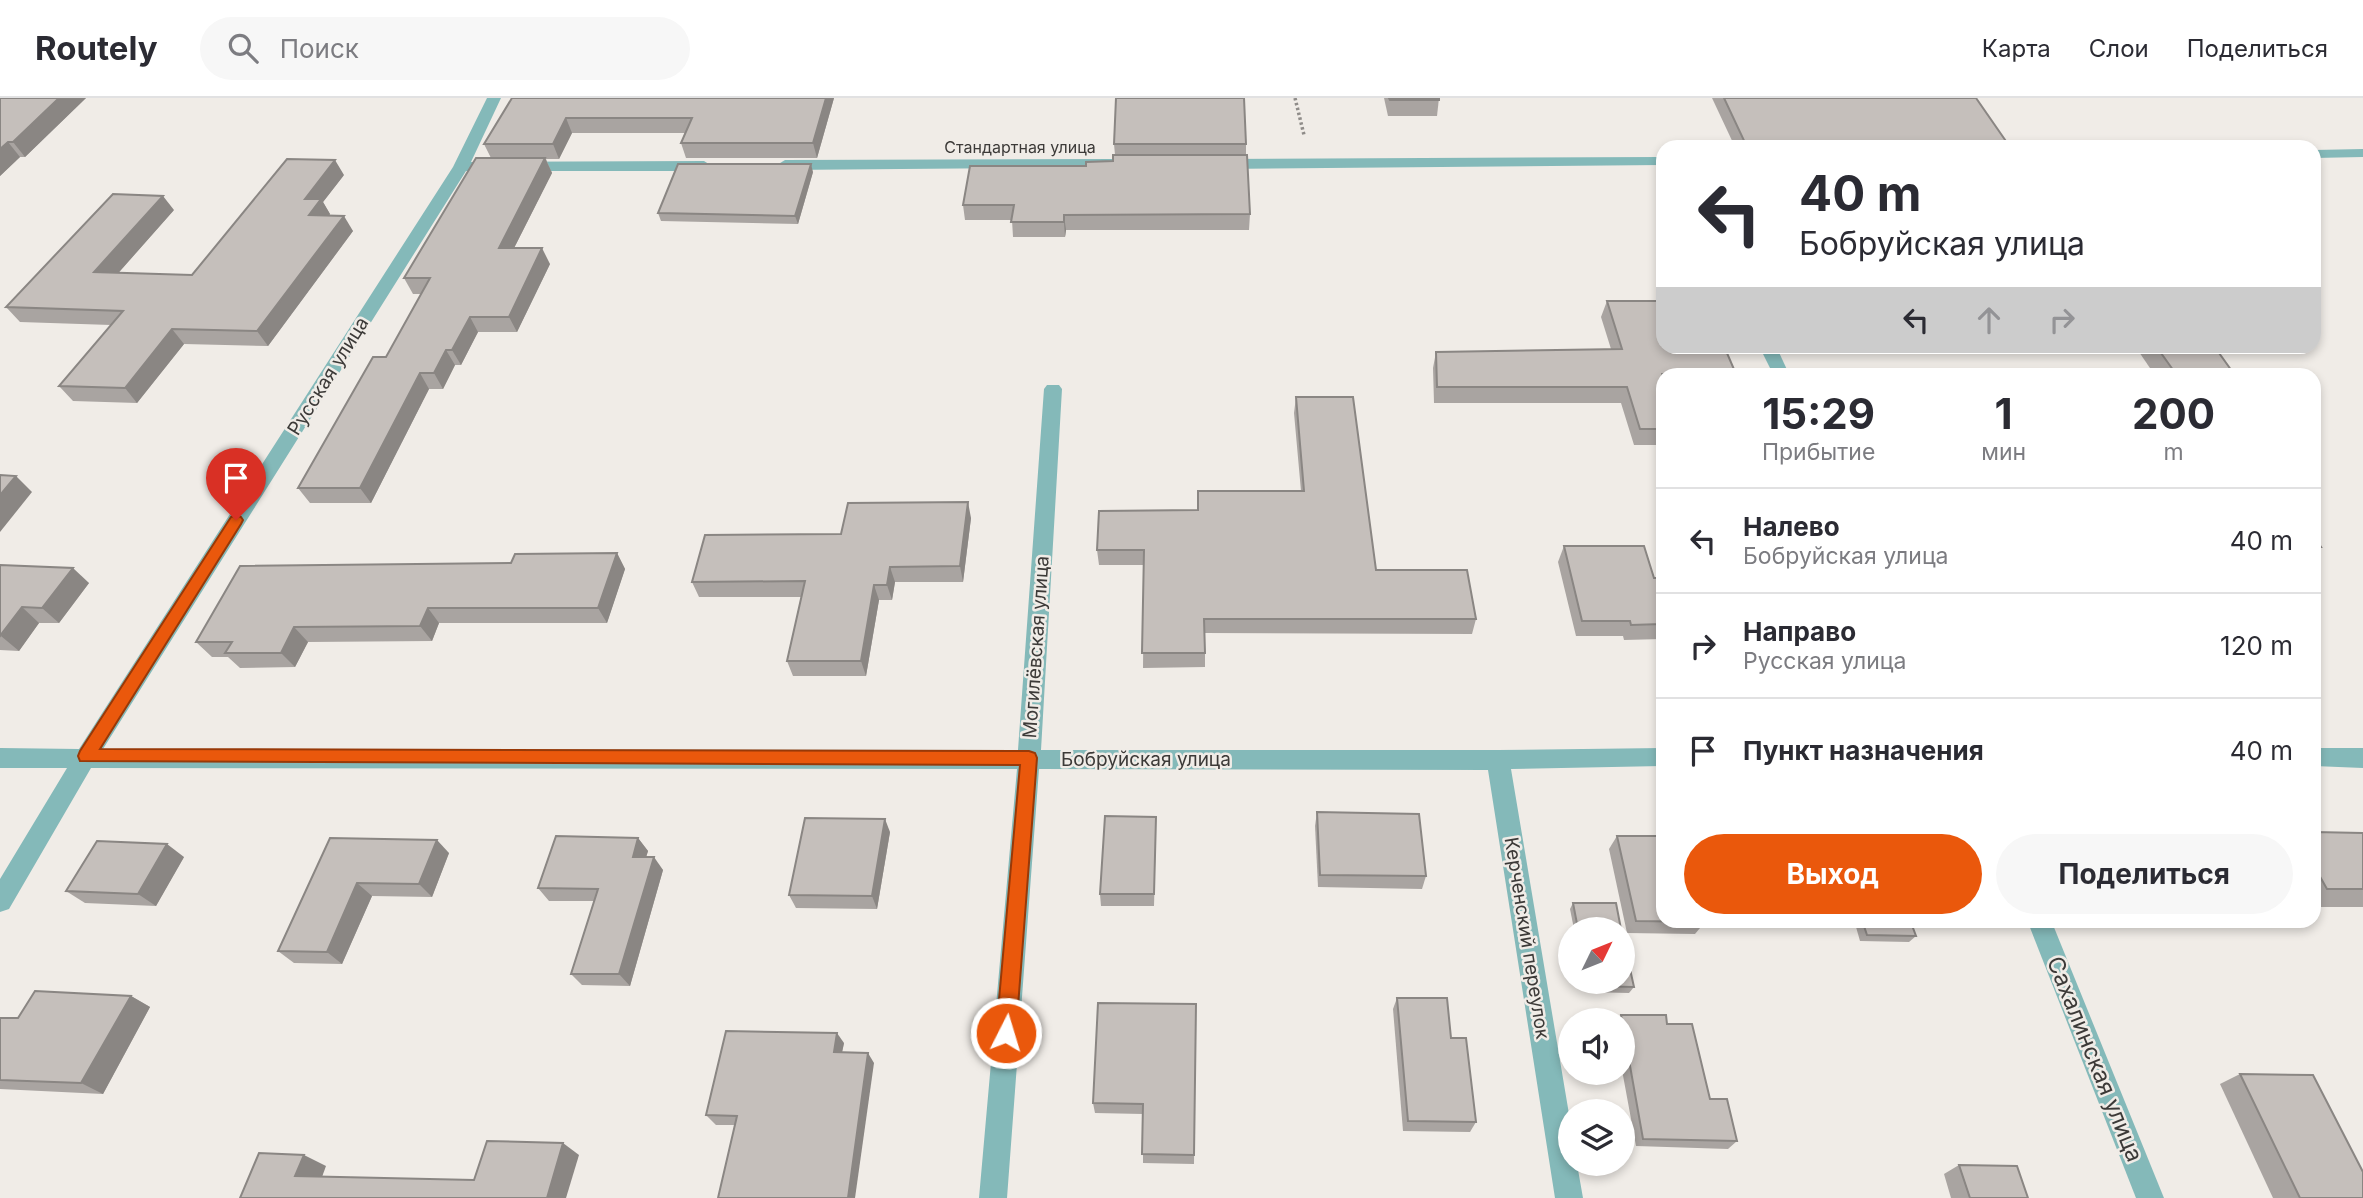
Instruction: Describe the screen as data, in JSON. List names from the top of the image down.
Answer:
{
  "streets": {
    "street": [
      "Стандартная улица",
      "Русская улица",
      "Могилёвская улица",
      "Бобруйская улица",
      "Керченский переулок",
      "Сахалинская улица"
    ]
  },
  "crossings": [
    ["Русская улица", "Бобруйская улица"],
    ["Могилёвская улица", "Бобруйская улица"],
    ["Бобруйская улица", "Керченский переулок"]
  ],
  "north": "top right",
  "page": {
    "header": "Routely",
    "search": "Поиск",
    "nav": ["Карта", "Слои", "Поделиться"],
    "turn": ["40 m", "Бобруйская улица"],
    "eta": [
      "15:29",
      "Прибытие",
      "1",
      "мин",
      "200",
      "m"
    ],
    "list": [
      {
        "name": "Налево",
        "note": "Бобруйская улица",
        "value": "40 m"
      },
      {
        "name": "Направо",
        "note": "Русская улица",
        "value": "120 m"
      },
      {
        "name": "Пункт назначения",
        "value": "40 m"
      }
    ],
    "buttons": ["Выход", "Поделиться"]
  }
}
